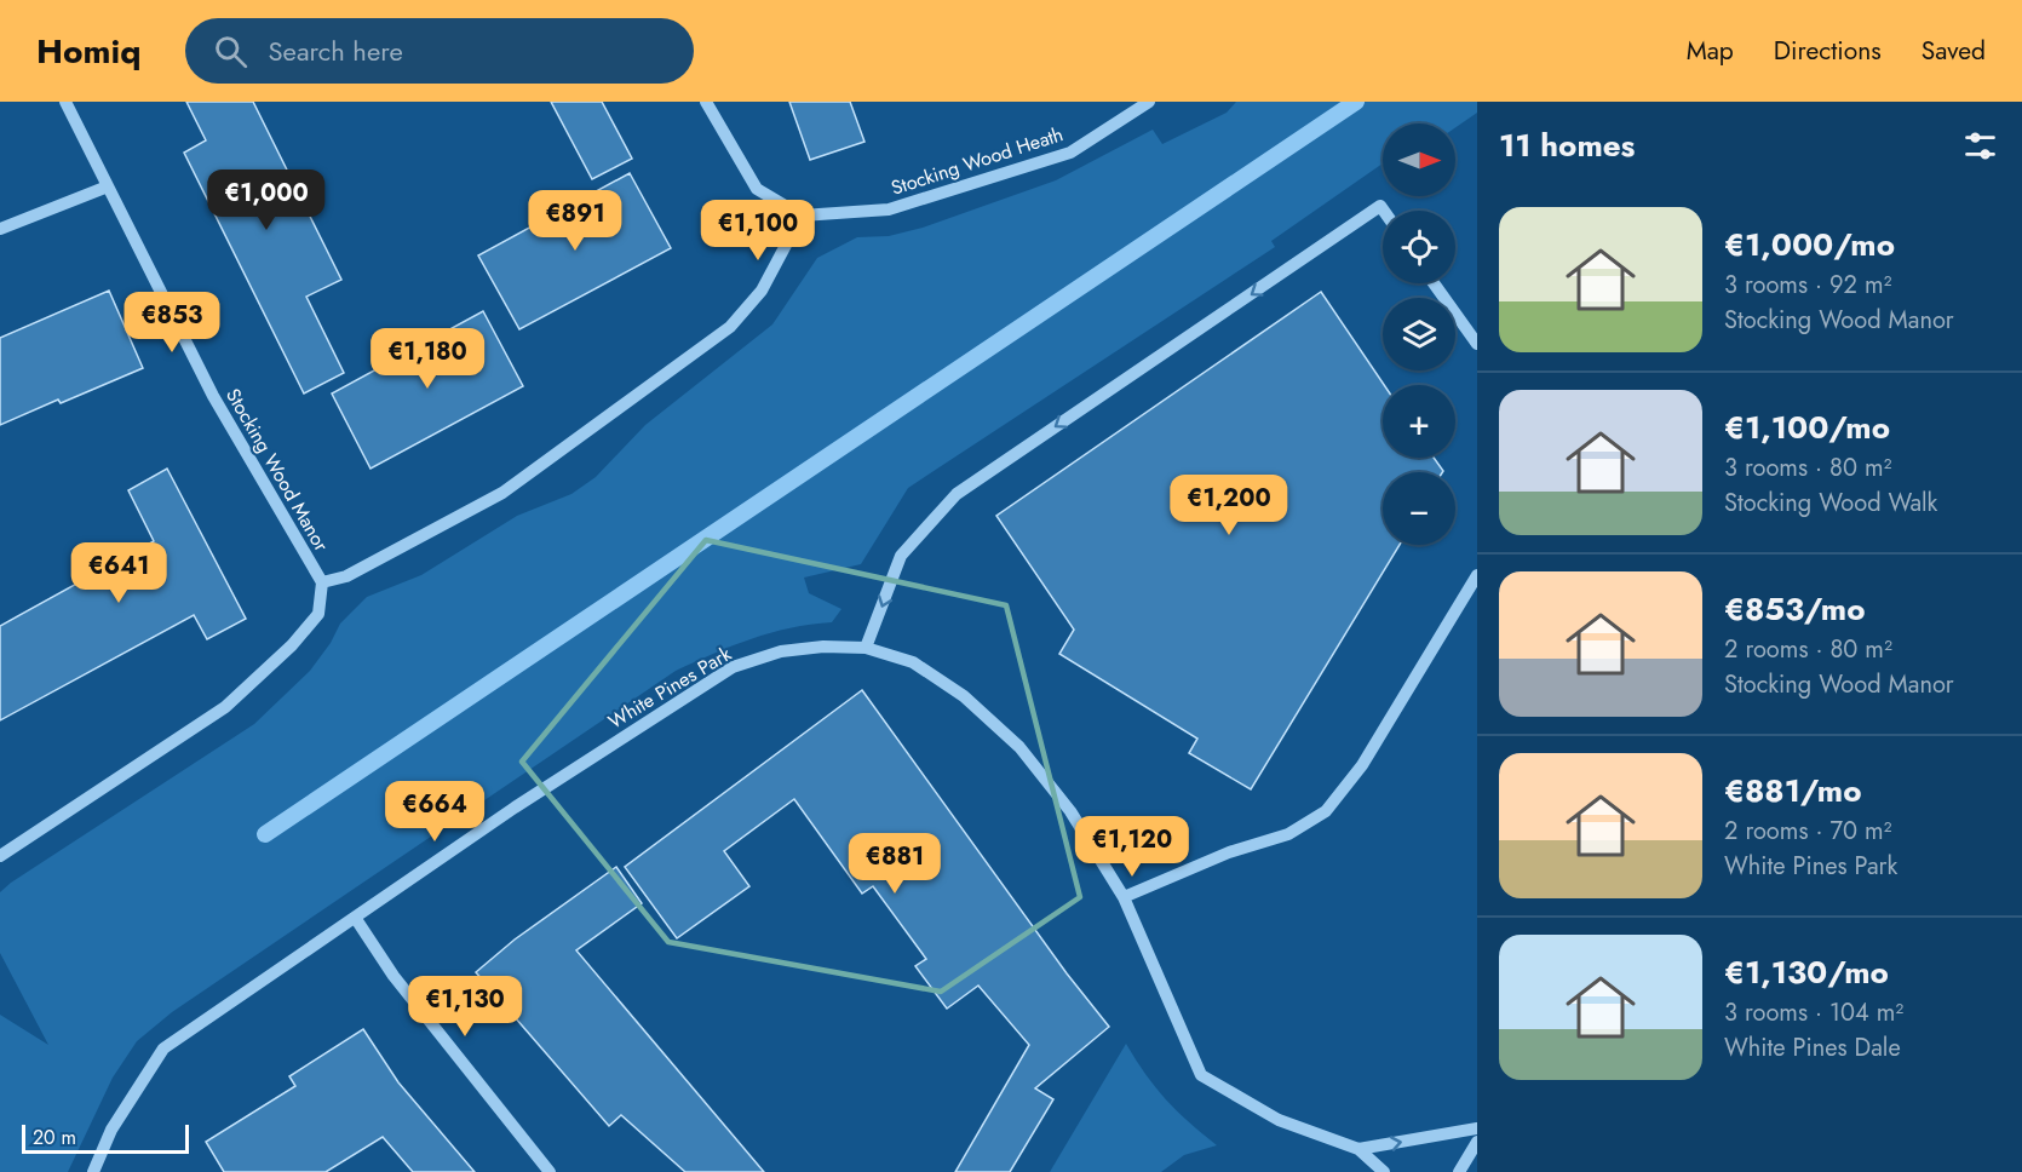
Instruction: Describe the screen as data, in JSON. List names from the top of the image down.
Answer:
{
  "streets": {
    "street": ["Stocking Wood Heath", "Stocking Wood Manor", "White Pines Park"]
  },
  "crossings": [
    ["Stocking Wood Heath", "Stocking Wood Manor"]
  ],
  "scale_bar": "20 m",
  "north": "right",
  "page": {
    "header": "Homiq",
    "search": "Search here",
    "nav": ["Map", "Directions", "Saved"],
    "heading": "11 homes",
    "map_buttons": ["+", "−"],
    "price": [
      "€1,000",
      "€891",
      "€1,100",
      "€853",
      "€1,180",
      "€1,200",
      "€641",
      "€664",
      "€1,120",
      "€881",
      "€1,130"
    ],
    "list": [
      {
        "name": "€1,000/mo",
        "note": "3 rooms · 92 m² · Stocking Wood Manor"
      },
      {
        "name": "€1,100/mo",
        "note": "3 rooms · 80 m² · Stocking Wood Walk"
      },
      {
        "name": "€853/mo",
        "note": "2 rooms · 80 m² · Stocking Wood Manor"
      },
      {
        "name": "€881/mo",
        "note": "2 rooms · 70 m² · White Pines Park"
      },
      {
        "name": "€1,130/mo",
        "note": "3 rooms · 104 m² · White Pines Dale"
      }
    ],
    "scale": "20 m"
  }
}
